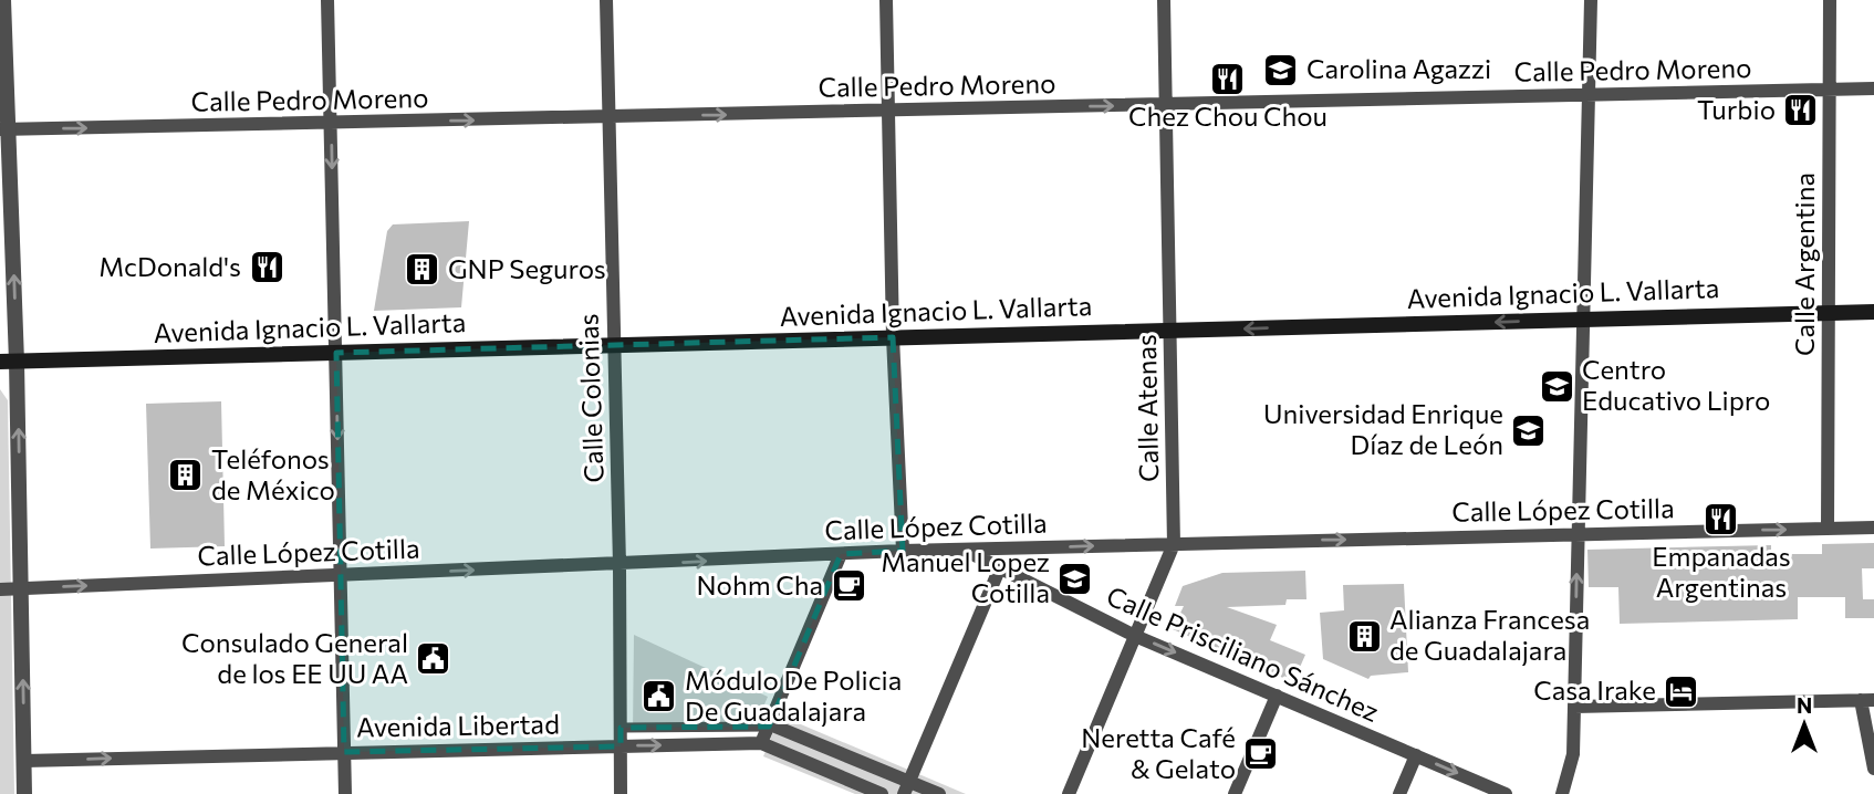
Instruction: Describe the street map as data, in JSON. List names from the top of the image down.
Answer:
{
  "streets": {
    "main road": ["Avenida Ignacio L. Vallarta"],
    "street": [
      "Calle Pedro Moreno",
      "Calle Argentina",
      "Calle Colonias",
      "Calle Atenas",
      "Calle López Cotilla",
      "Calle Prisciliano Sánchez",
      "Avenida Libertad"
    ]
  },
  "crossings": [
    ["Calle Pedro Moreno", "Calle Argentina"],
    ["Calle Pedro Moreno", "Calle Colonias"],
    ["Calle Pedro Moreno", "Calle Atenas"],
    ["Calle Argentina", "Avenida Ignacio L. Vallarta"],
    ["Calle Argentina", "Calle López Cotilla"],
    ["Avenida Ignacio L. Vallarta", "Calle Colonias"],
    ["Avenida Ignacio L. Vallarta", "Calle Atenas"],
    ["Calle Colonias", "Calle López Cotilla"],
    ["Calle Colonias", "Avenida Libertad"],
    ["Calle Atenas", "Calle López Cotilla"],
    ["Calle Atenas", "Calle Prisciliano Sánchez"],
    ["Calle López Cotilla", "Calle Prisciliano Sánchez"]
  ],
  "one_way": ["Calle Pedro Moreno", "Calle López Cotilla", "Calle Prisciliano Sánchez"],
  "places": {
    "school or university": [
      "Carolina Agazzi",
      "Centro Educativo Lipro",
      "Universidad Enrique Díaz de León",
      "Manuel Lopez Cotilla"
    ],
    "restaurant": [
      "Chez Chou Chou",
      "Turbio",
      "McDonald's",
      "Empanadas Argentinas"
    ],
    "building": ["GNP Seguros", "Teléfonos de México", "Alianza Francesa de Guadalajara"],
    "cafe": ["Nohm Cha", "Neretta Café & Gelato"],
    "public building": ["Consulado General de los EE UU AA", "Módulo De Policia De Guadalajara"],
    "hotel": ["Casa Irake"]
  },
  "north": "top"
}
